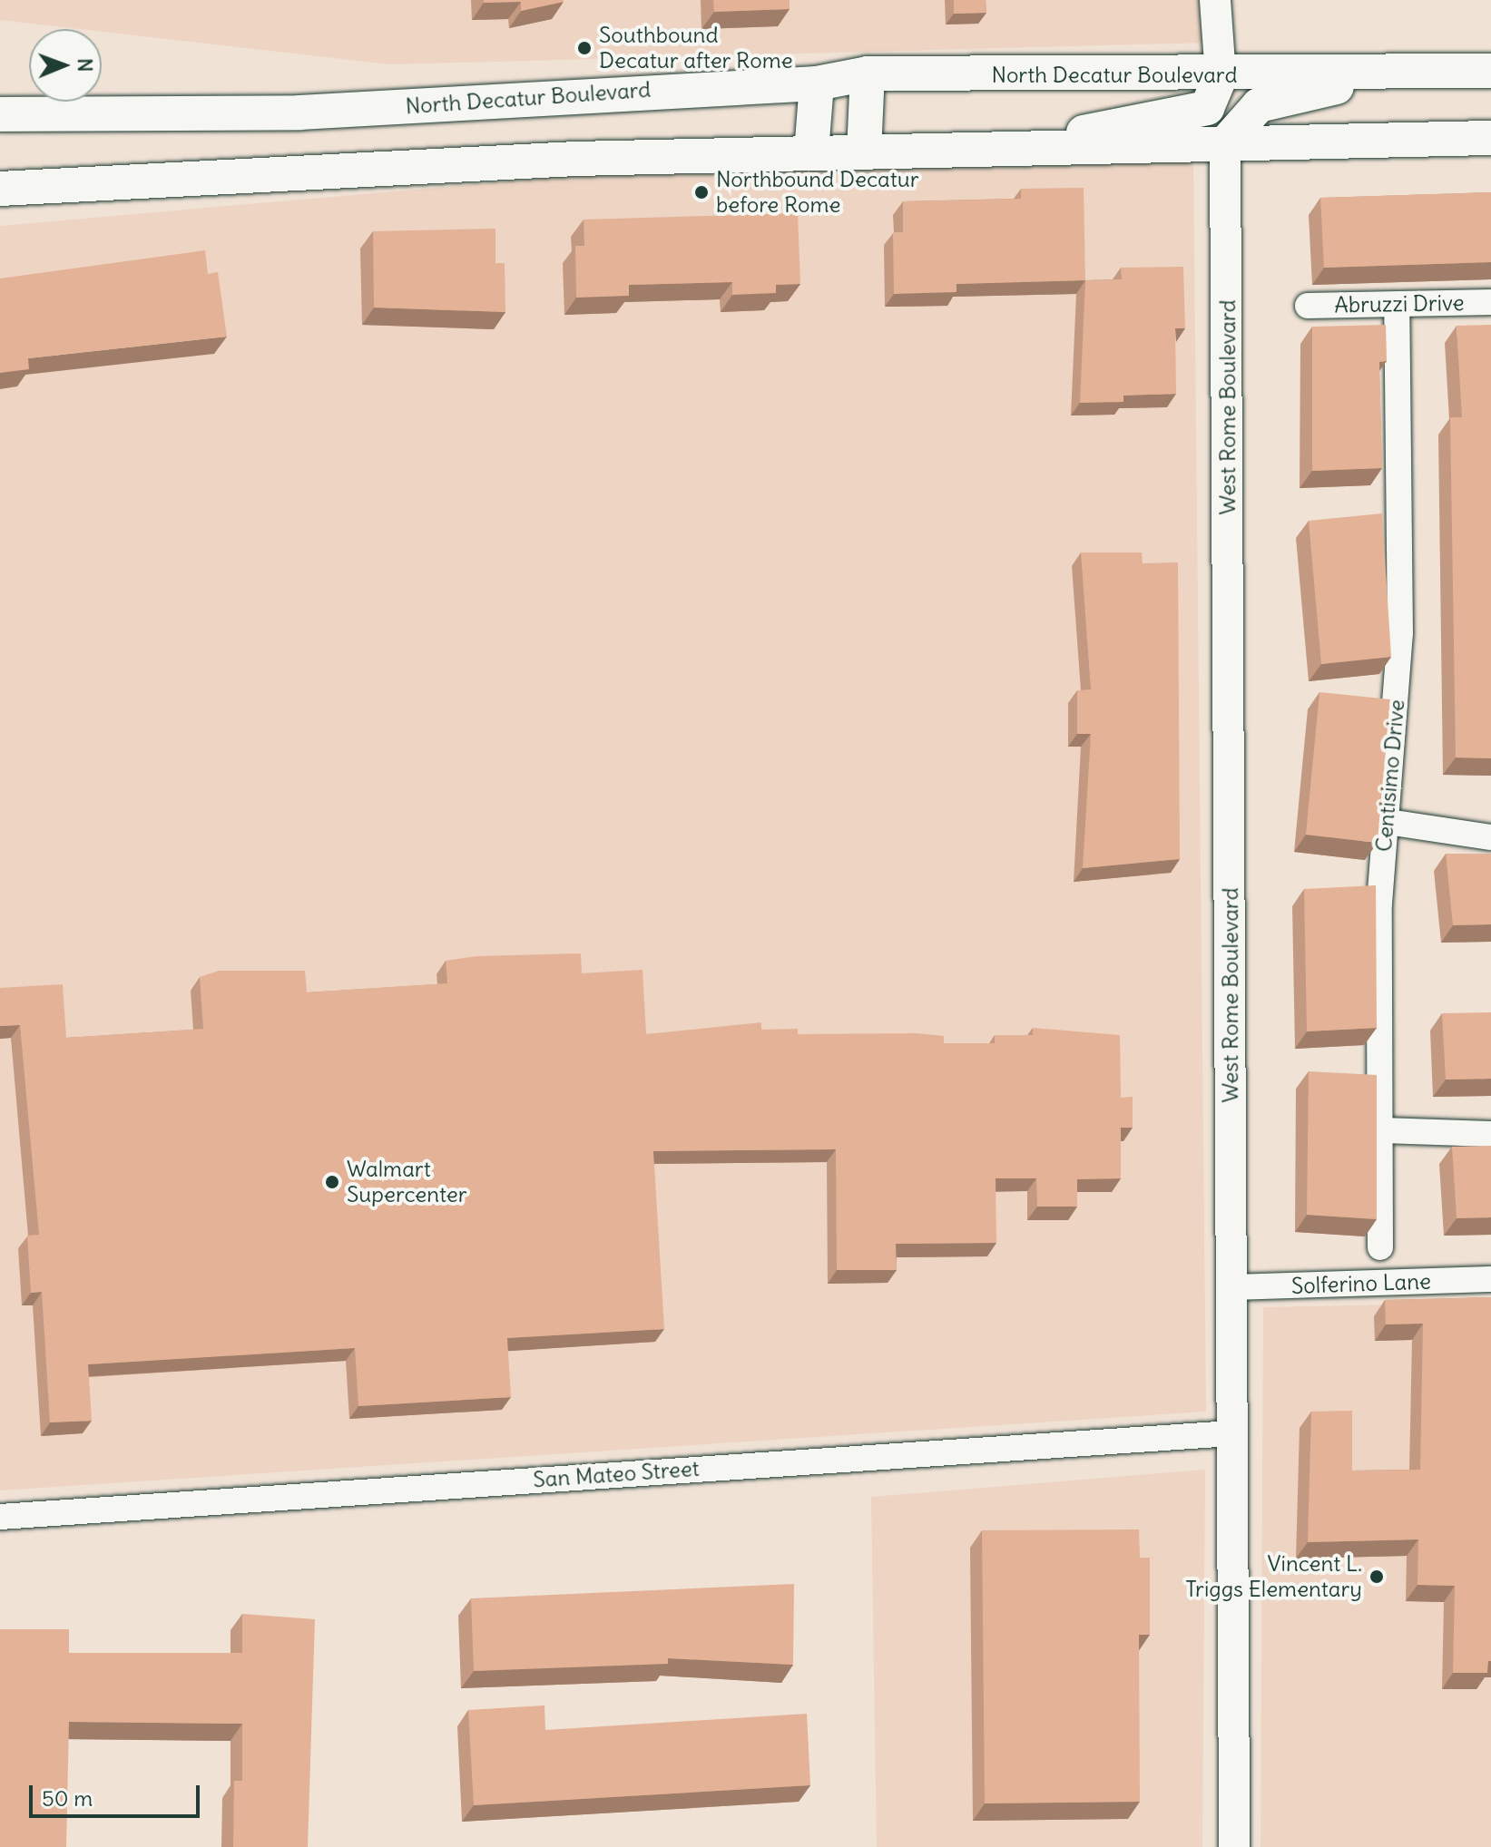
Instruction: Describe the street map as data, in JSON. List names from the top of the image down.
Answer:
{
  "streets": {
    "main road": ["North Decatur Boulevard"],
    "street": [
      "Abruzzi Drive",
      "West Rome Boulevard",
      "Centisimo Drive",
      "Solferino Lane",
      "San Mateo Street"
    ]
  },
  "crossings": [
    ["Abruzzi Drive", "Centisimo Drive"],
    ["West Rome Boulevard", "Solferino Lane"],
    ["West Rome Boulevard", "San Mateo Street"]
  ],
  "places": [
    "Southbound Decatur after Rome",
    "Northbound Decatur before Rome",
    "Walmart Supercenter",
    "Vincent L. Triggs Elementary"
  ],
  "scale_bar": "50 m",
  "north": "right"
}
